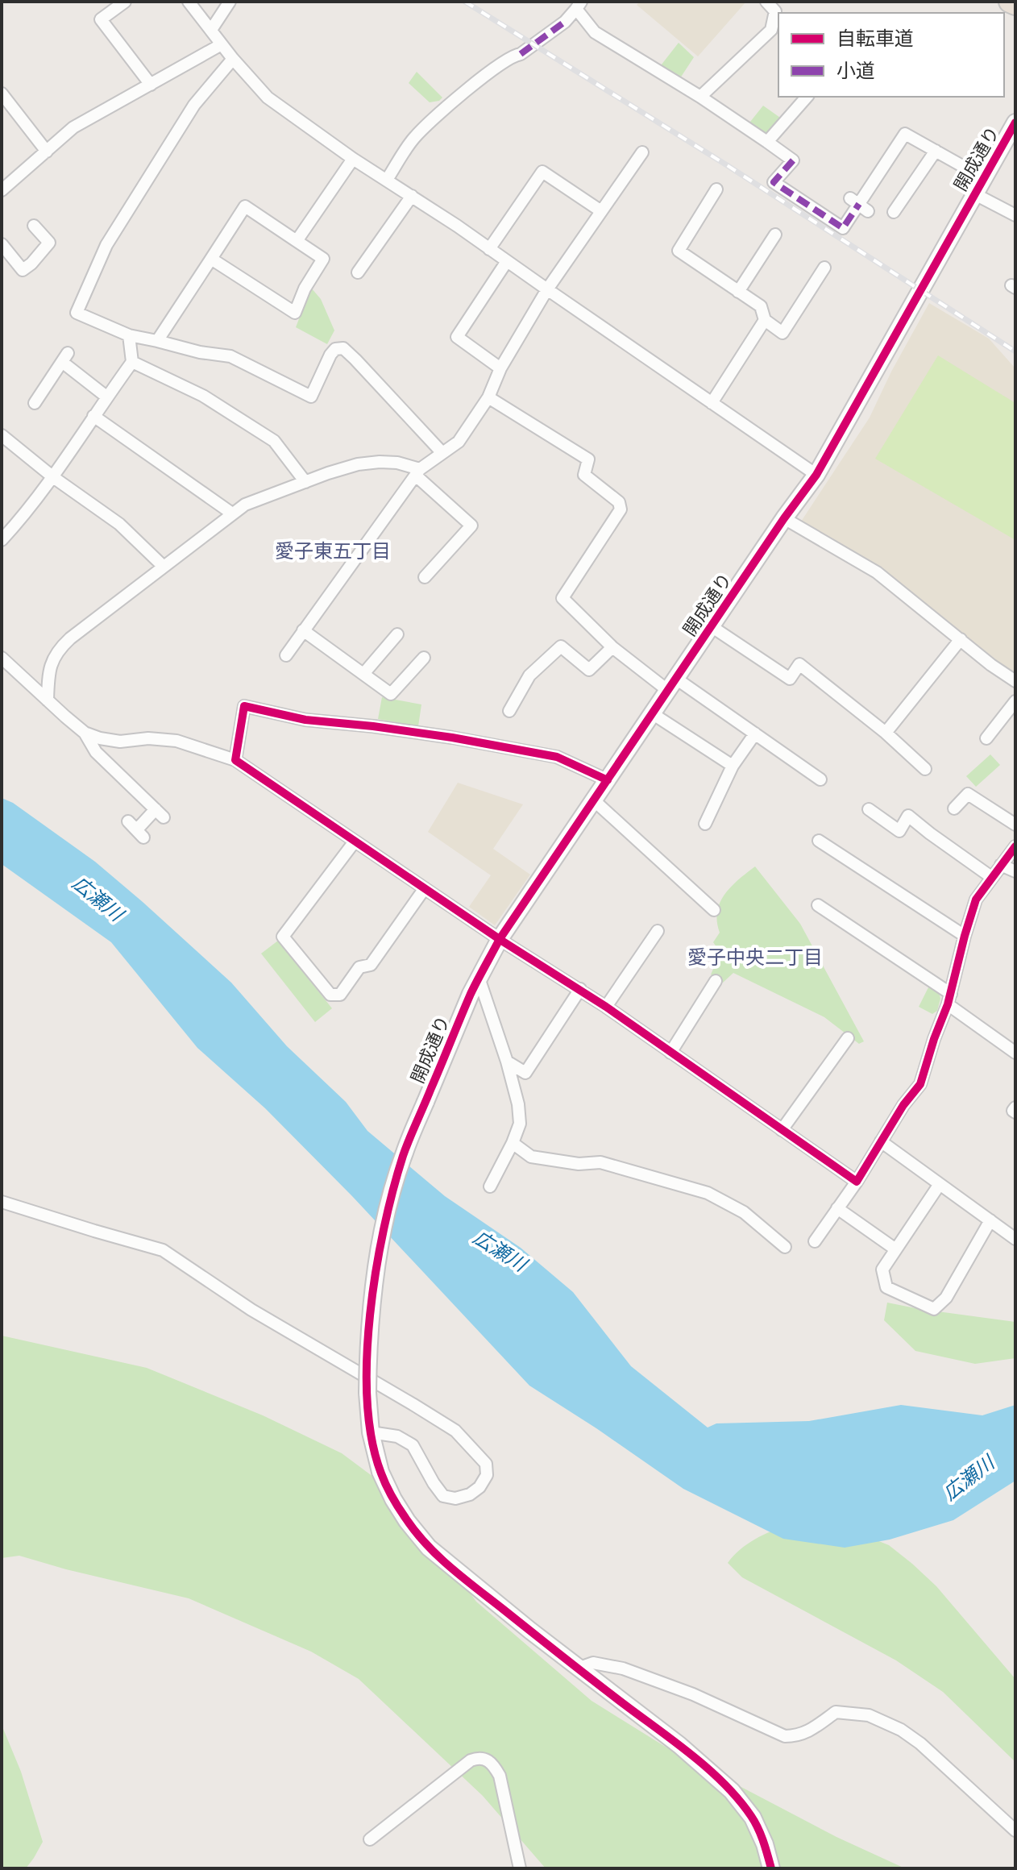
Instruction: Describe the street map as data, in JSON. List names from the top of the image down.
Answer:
{
  "streets": {
    "street": ["開成通り"]
  },
  "districts": ["愛子東五丁目", "愛子中央二丁目"],
  "water": ["広瀬川"],
  "legend": ["自転車道", "小道"]
}
